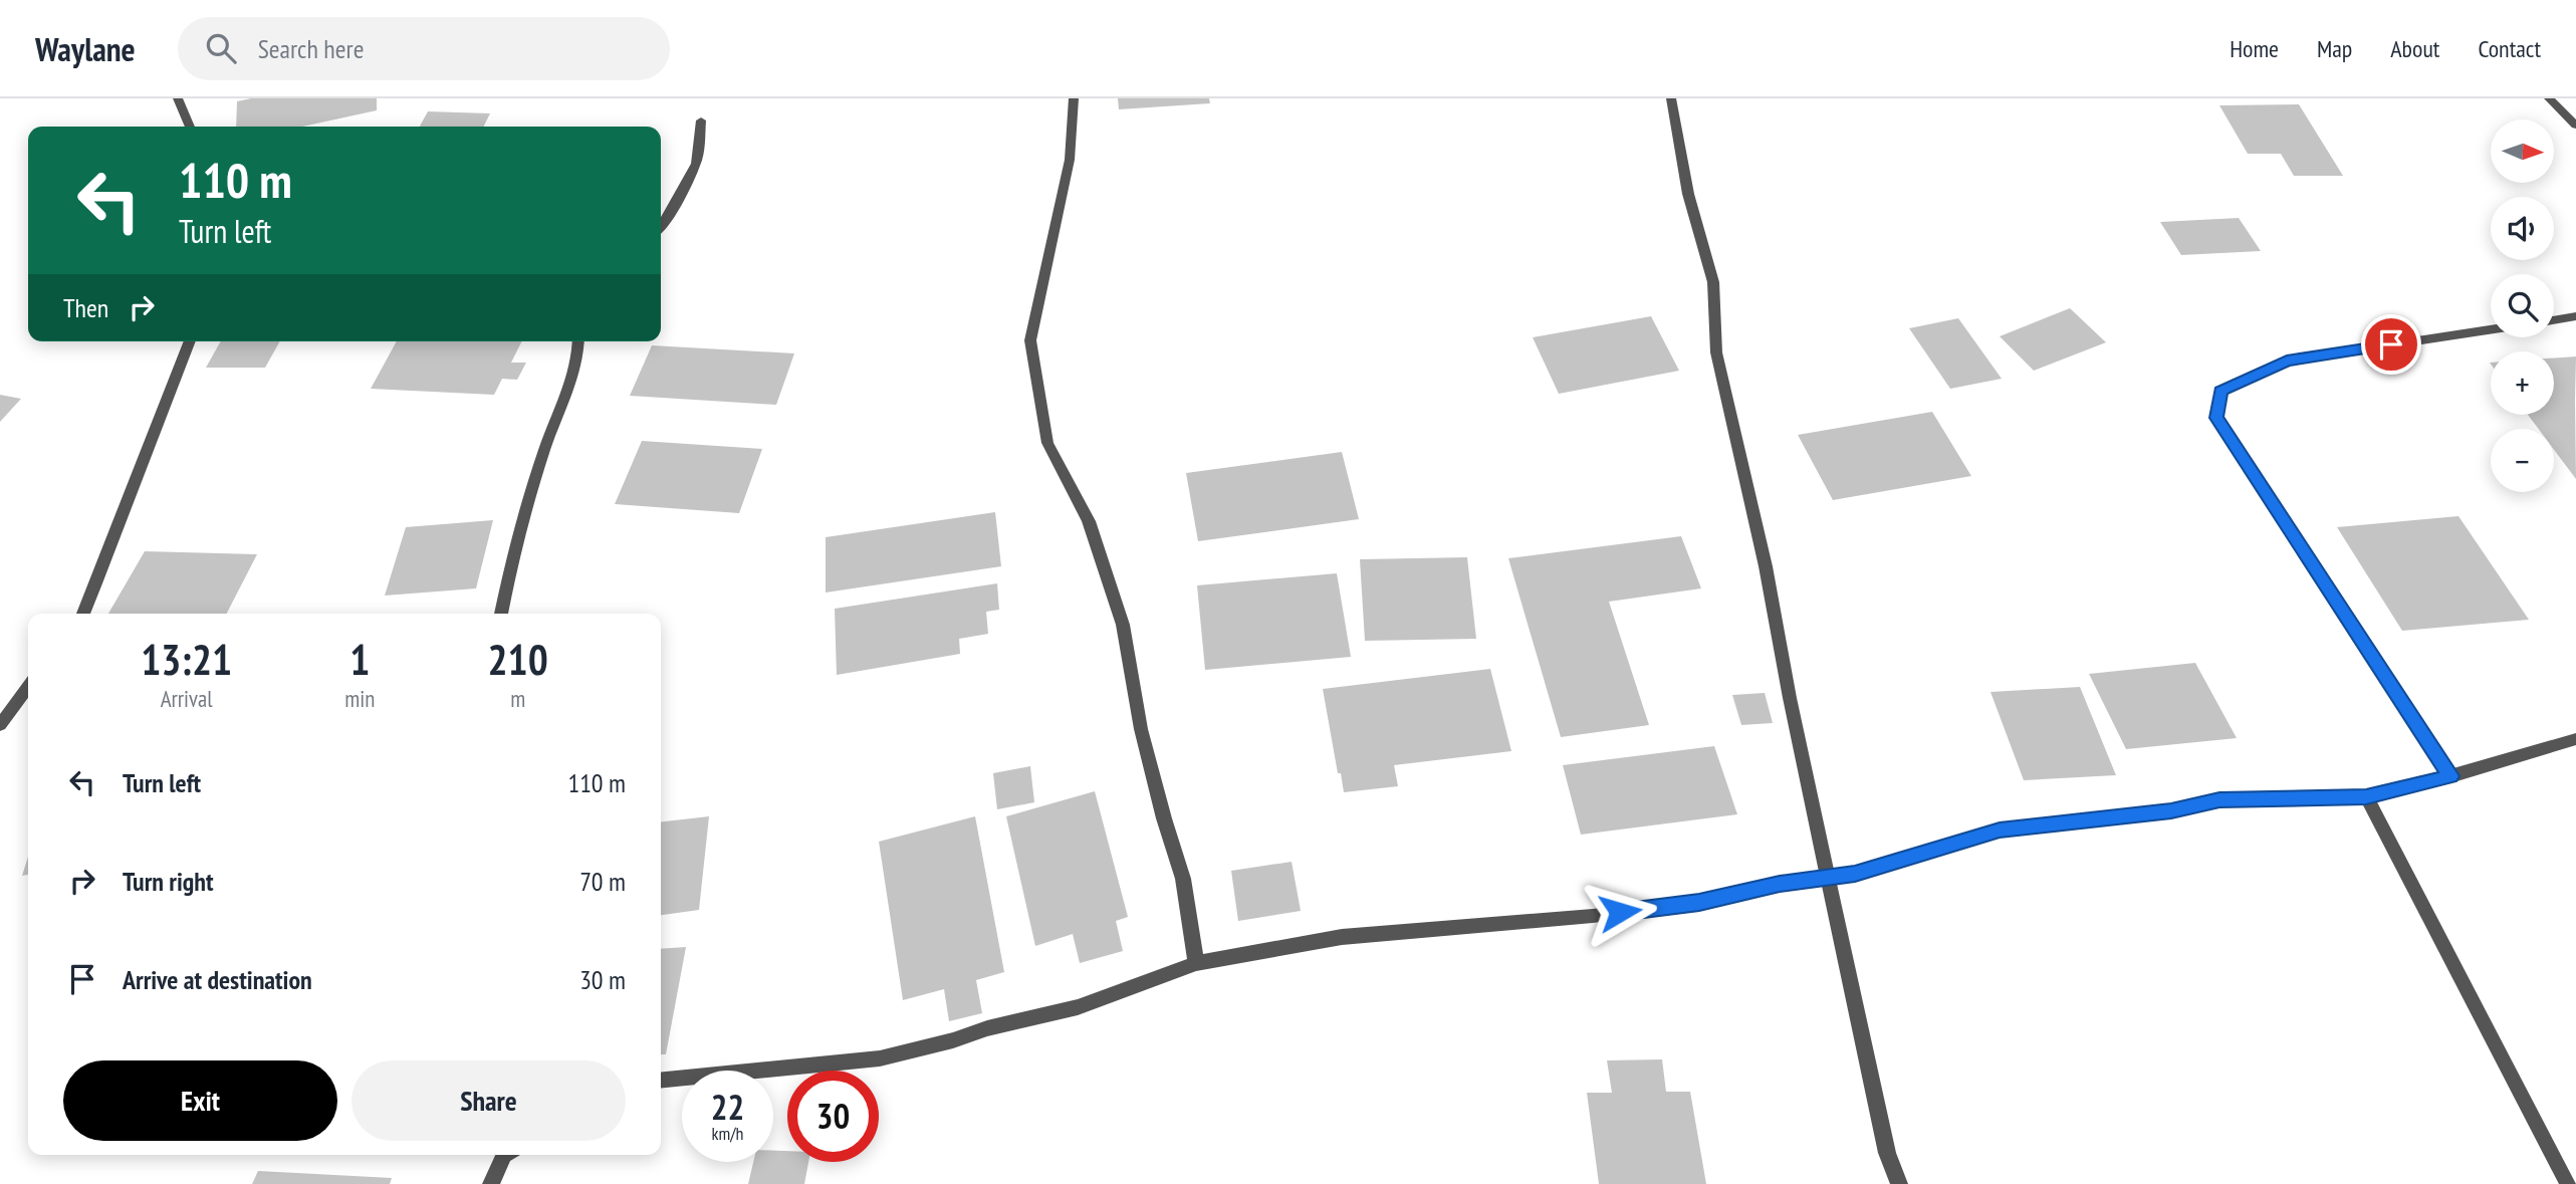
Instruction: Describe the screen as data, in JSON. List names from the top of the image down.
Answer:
{
  "north": "right",
  "page": {
    "header": "Waylane",
    "search": "Search here",
    "nav": [
      "Home",
      "Map",
      "About",
      "Contact"
    ],
    "map_buttons": ["+", "−"],
    "turn": ["110 m", "Turn left"],
    "then": "Then",
    "eta": [
      "13:21",
      "Arrival",
      "1",
      "min",
      "210",
      "m"
    ],
    "list": [
      {
        "name": "Turn left",
        "value": "110 m"
      },
      {
        "name": "Turn right",
        "value": "70 m"
      },
      {
        "name": "Arrive at destination",
        "value": "30 m"
      }
    ],
    "buttons": ["Exit", "Share"],
    "speed": "22 km/h",
    "limit": "30"
  }
}
